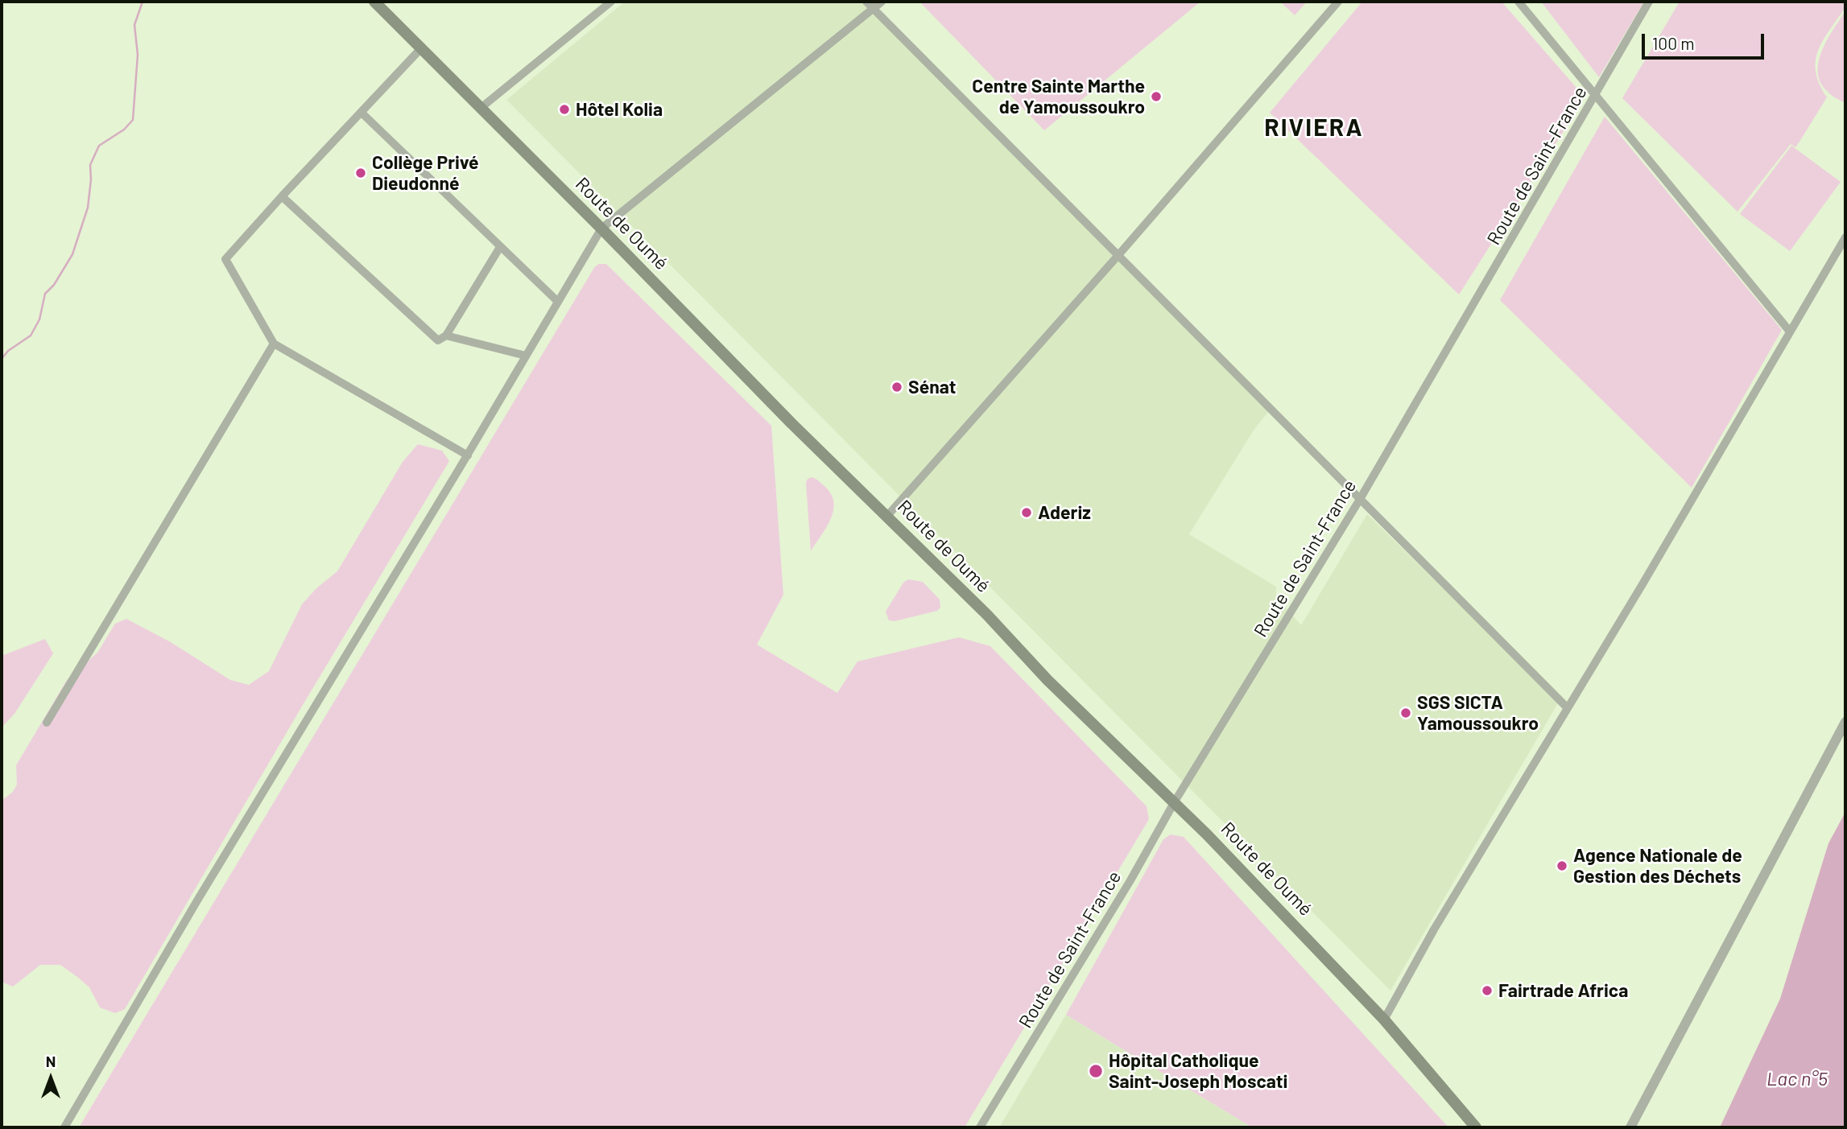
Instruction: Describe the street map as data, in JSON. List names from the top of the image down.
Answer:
{
  "streets": {
    "main road": ["Route de Oumé"],
    "street": ["Route de Saint-France"]
  },
  "crossings": [
    ["Route de Saint-France", "Route de Oumé"]
  ],
  "districts": ["RIVIERA"],
  "water": ["Lac n°5"],
  "places": [
    "Centre Sainte Marthe de Yamoussoukro",
    "Hôtel Kolia",
    "Collège Privé Dieudonné",
    "Sénat",
    "Aderiz",
    "SGS SICTA Yamoussoukro",
    "Agence Nationale de Gestion des Déchets",
    "Fairtrade Africa",
    "Hôpital Catholique Saint-Joseph Moscati"
  ],
  "scale_bar": "100 m",
  "north": "top"
}
